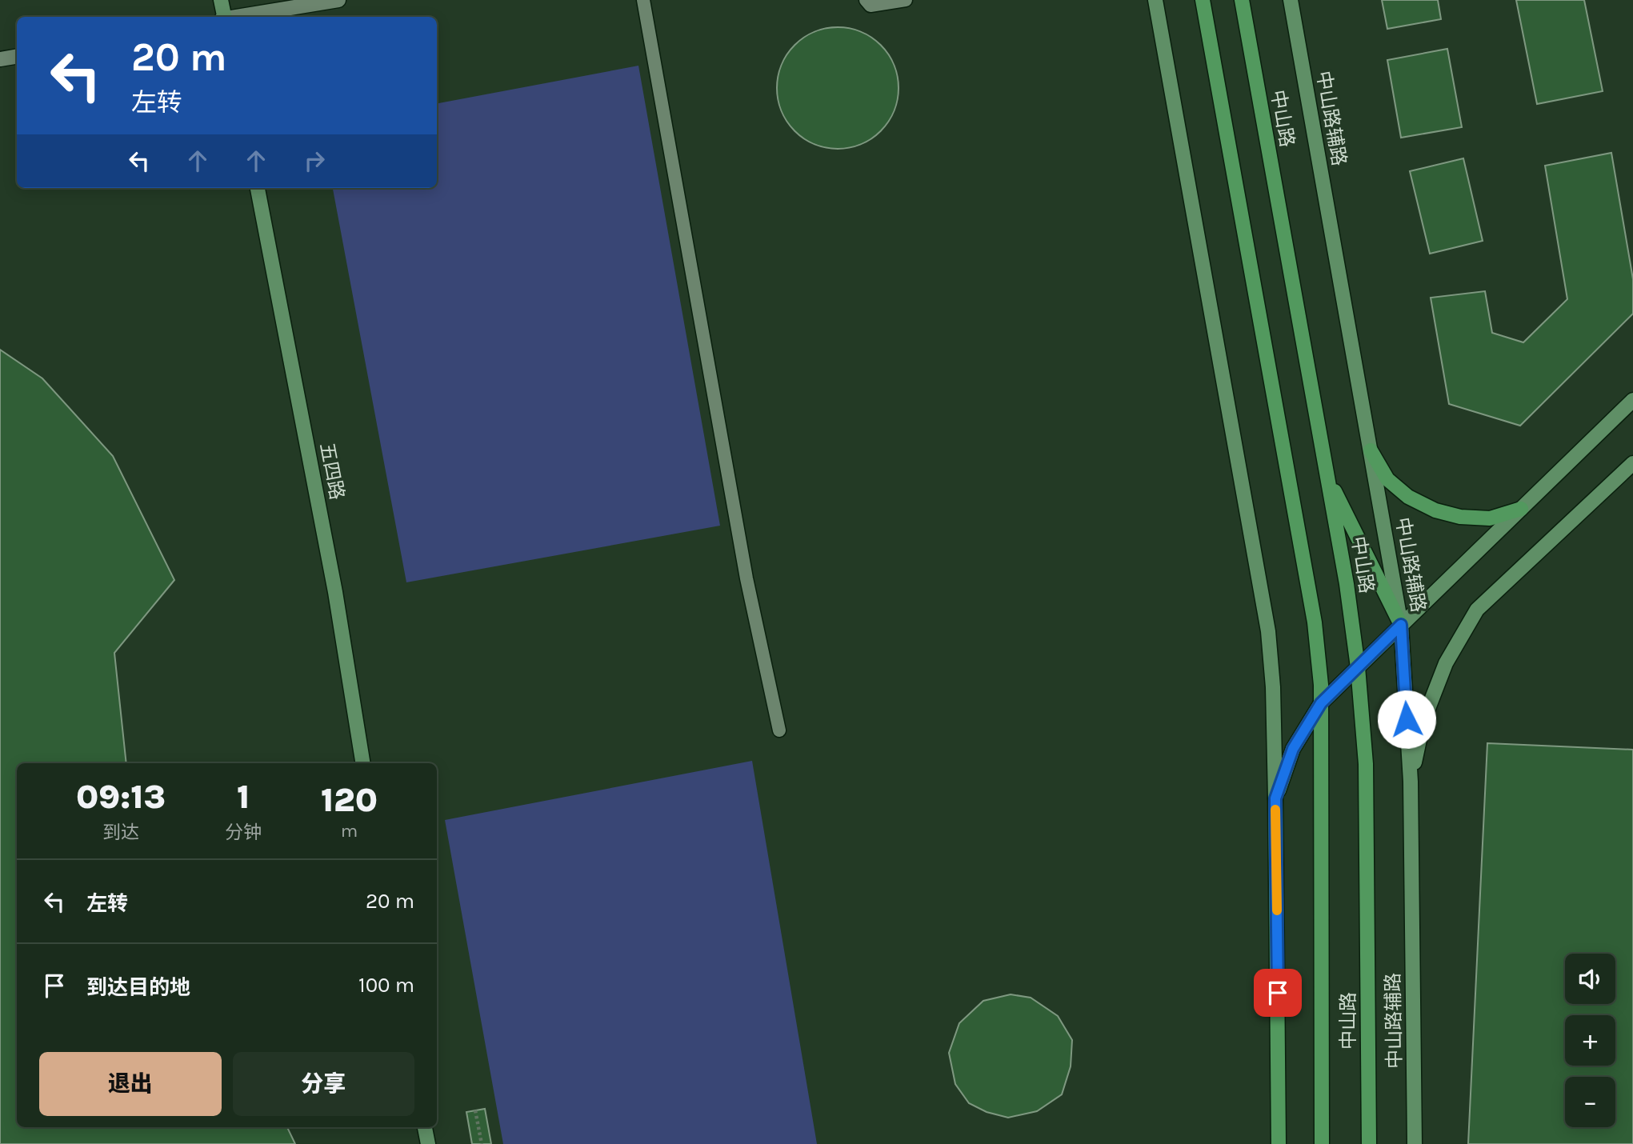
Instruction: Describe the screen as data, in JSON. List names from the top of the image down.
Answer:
{
  "streets": {
    "main road": ["中山路", "中山路辅路", "五四路"]
  },
  "page": {
    "turn": ["20 m", "左转"],
    "eta": [
      "09:13",
      "到达",
      "1",
      "分钟",
      "120",
      "m"
    ],
    "list": [
      {
        "name": "左转",
        "value": "20 m"
      },
      {
        "name": "到达目的地",
        "value": "100 m"
      }
    ],
    "map_buttons": ["+", "−"],
    "buttons": ["退出", "分享"]
  }
}
